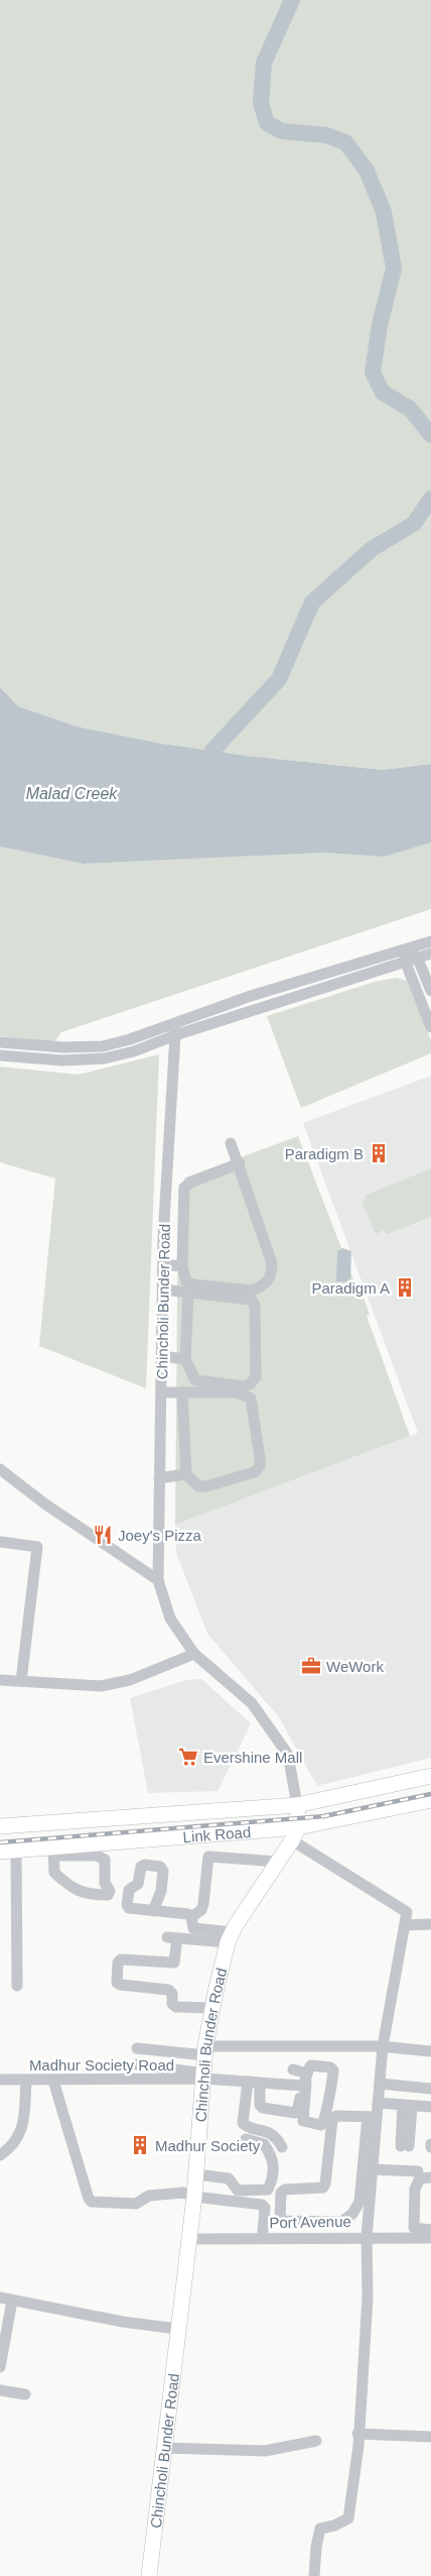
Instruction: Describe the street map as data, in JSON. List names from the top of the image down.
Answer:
{
  "streets": {
    "main road": ["Chincholi Bunder Road", "Link Road"],
    "street": ["Madhur Society Road", "Port Avenue"]
  },
  "crossings": [
    ["Chincholi Bunder Road", "Link Road"],
    ["Chincholi Bunder Road", "Madhur Society Road"],
    ["Chincholi Bunder Road", "Port Avenue"]
  ],
  "water": ["Malad Creek"],
  "places": {
    "building": ["Paradigm B", "Paradigm A", "Madhur Society"],
    "restaurant": ["Joey's Pizza"],
    "office": ["WeWork"],
    "supermarket": ["Evershine Mall"]
  }
}
